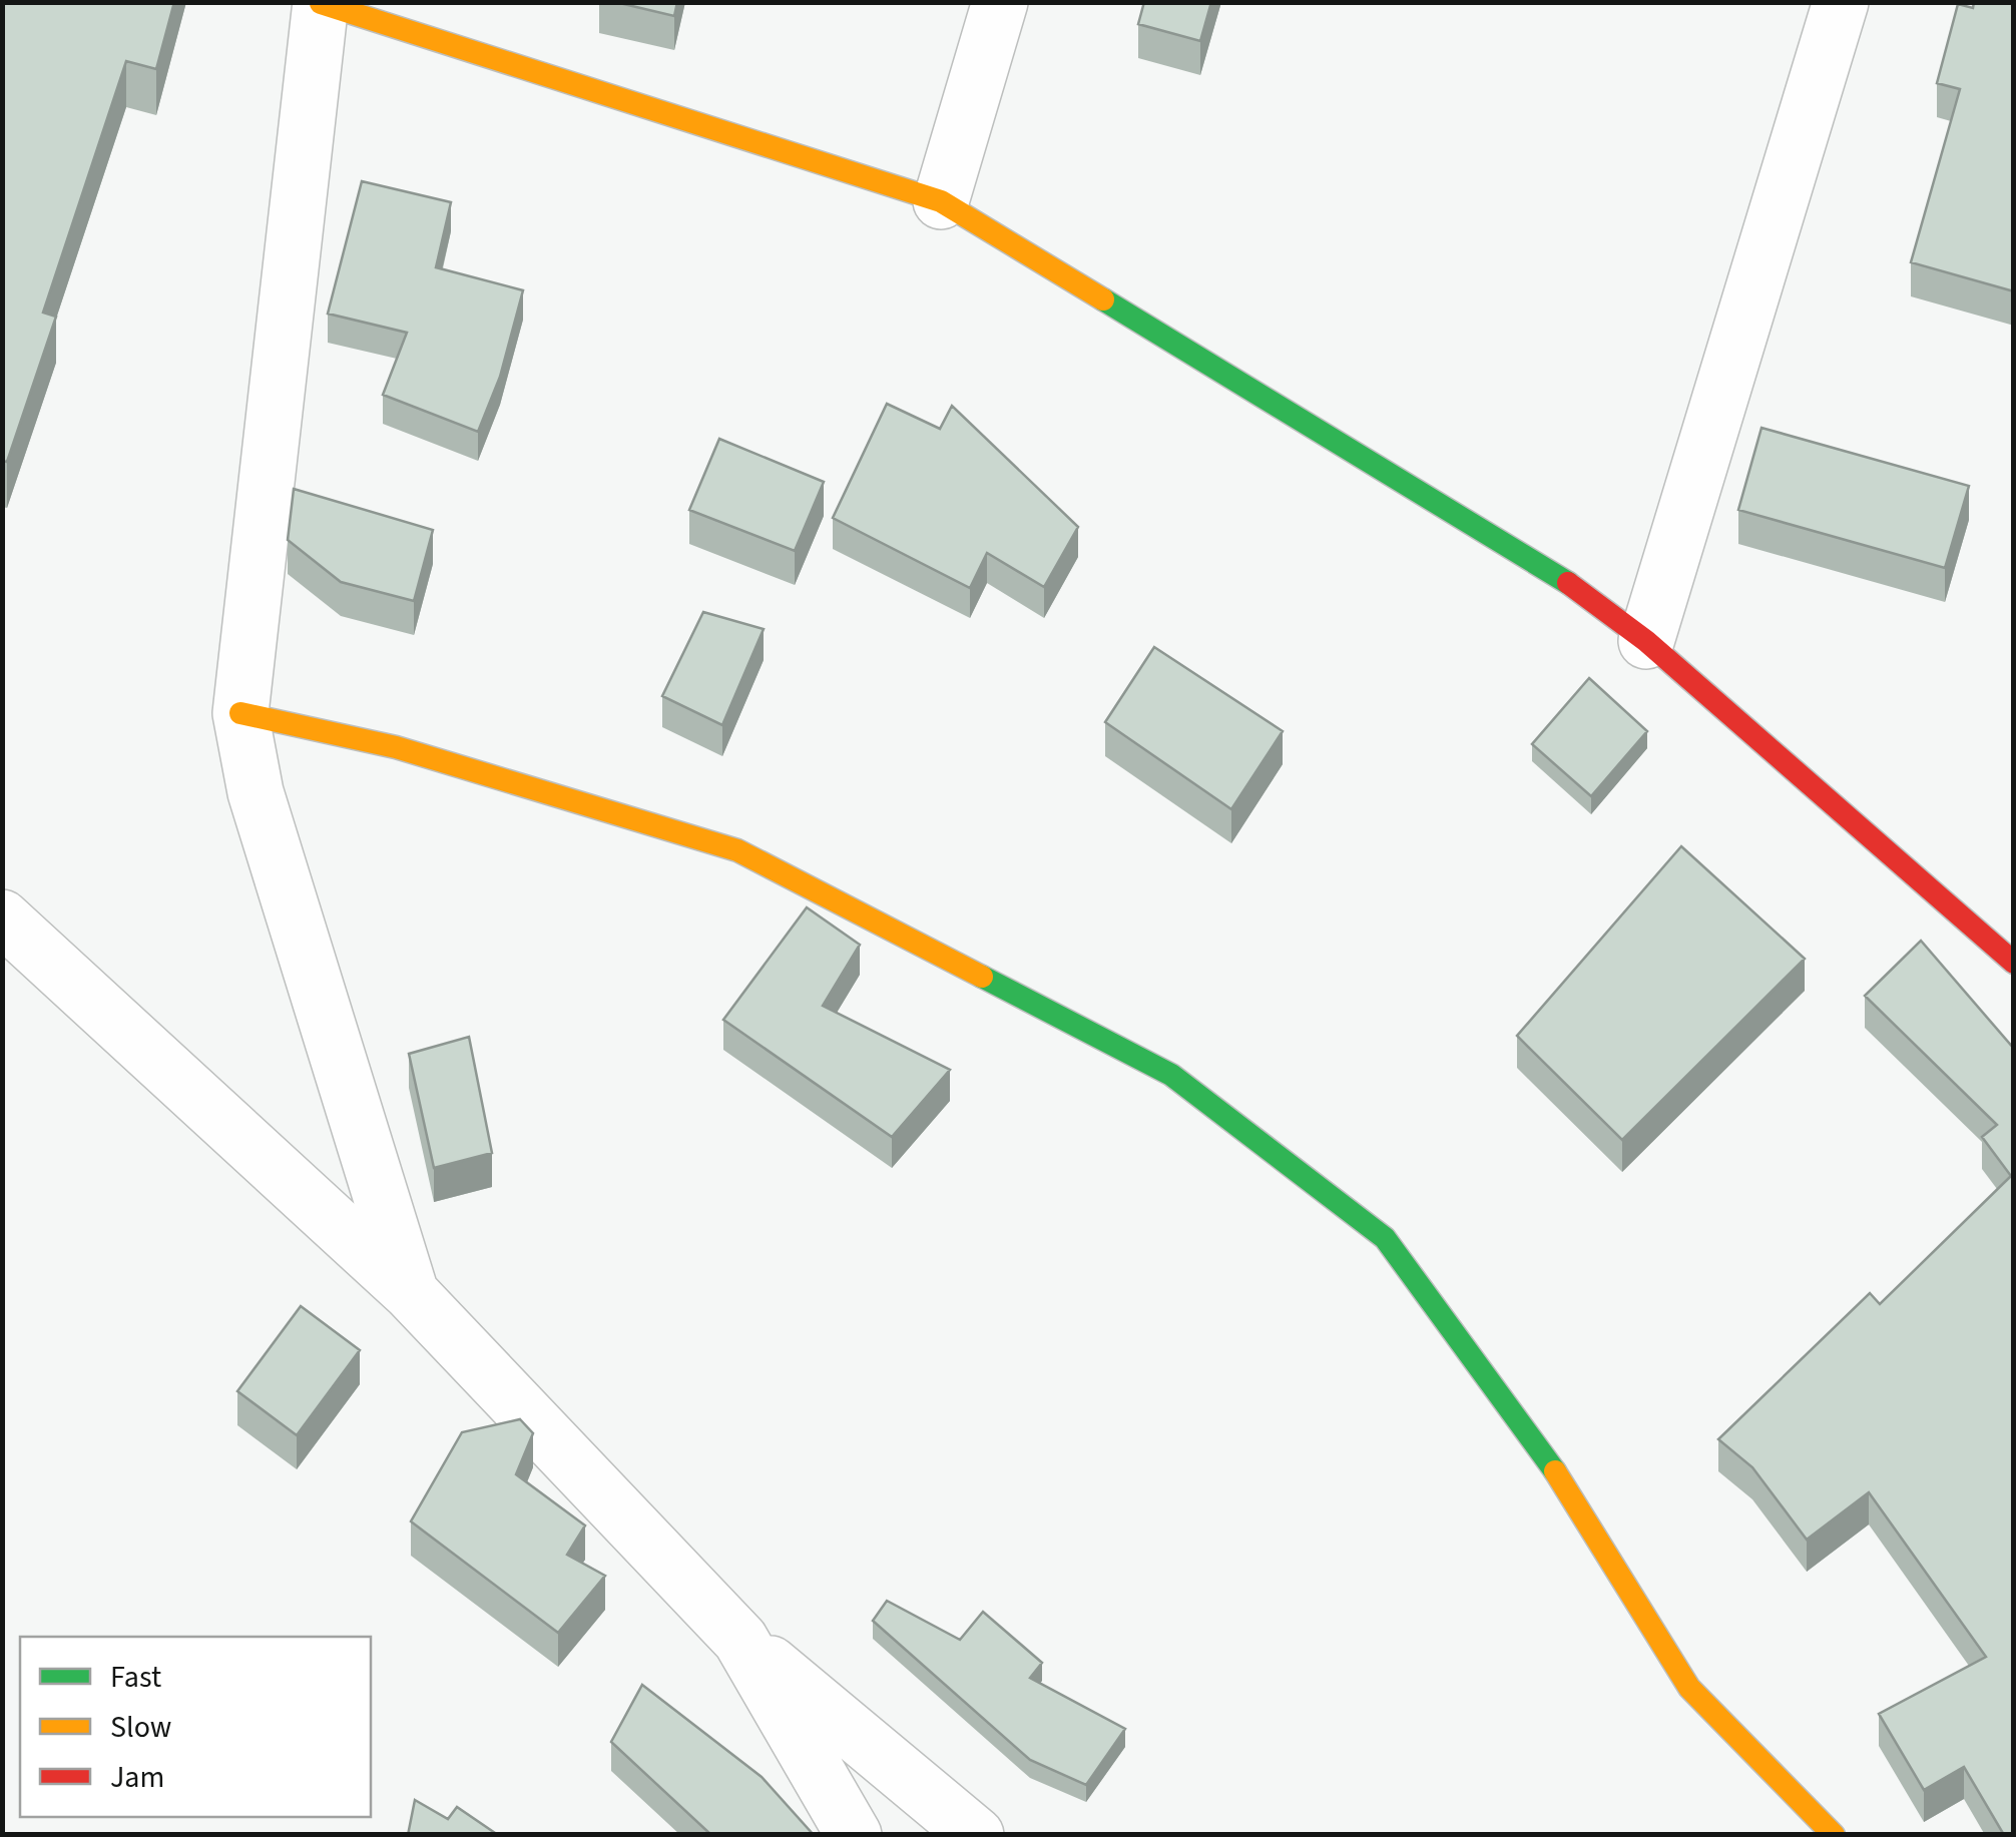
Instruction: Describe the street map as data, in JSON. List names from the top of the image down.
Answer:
{
  "legend": ["Fast", "Slow", "Jam"]
}
